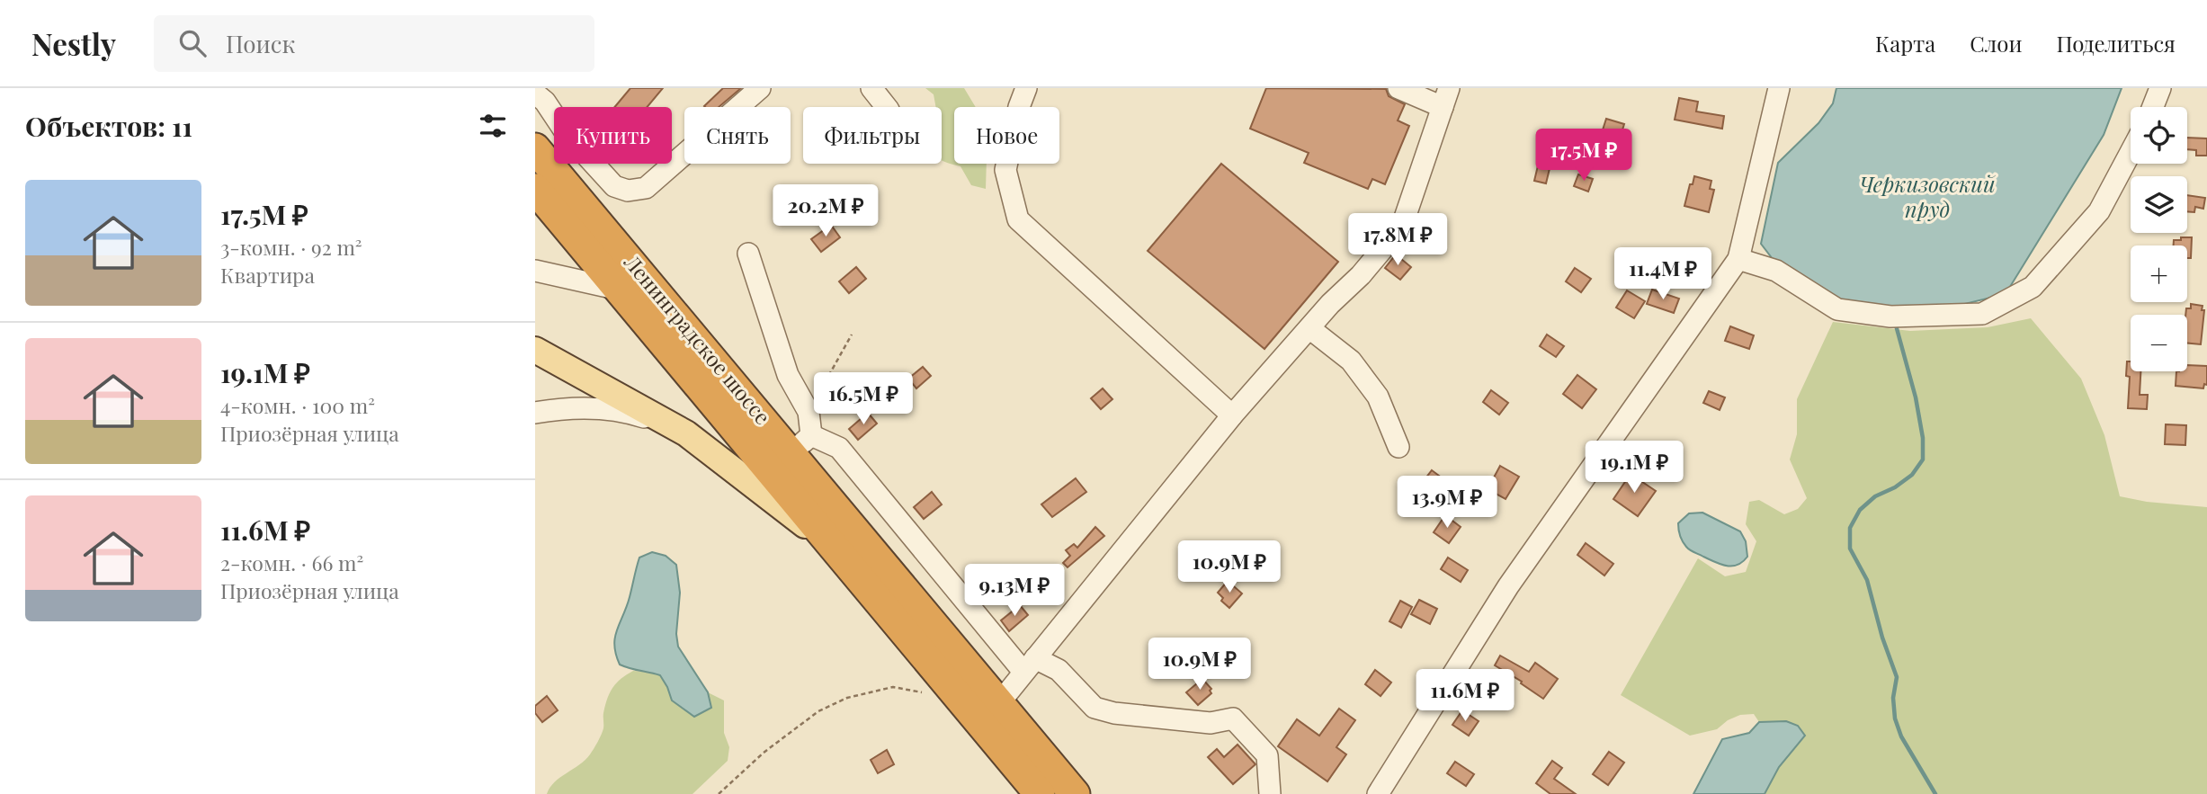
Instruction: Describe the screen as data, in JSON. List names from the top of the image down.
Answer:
{
  "streets": {
    "highway": ["Ленинградское шоссе"]
  },
  "water": ["Черкизовский пруд"],
  "page": {
    "header": "Nestly",
    "search": "Поиск",
    "nav": ["Карта", "Слои", "Поделиться"],
    "heading": "Объектов: 11",
    "map_buttons": ["+", "−"],
    "chip": [
      "Купить",
      "Снять",
      "Фильтры",
      "Новое"
    ],
    "price": [
      "17.5M ₽",
      "20.2M ₽",
      "17.8M ₽",
      "11.4M ₽",
      "16.5M ₽",
      "19.1M ₽",
      "13.9M ₽",
      "10.9M ₽",
      "9.13M ₽",
      "10.9M ₽",
      "11.6M ₽"
    ],
    "list": [
      {
        "name": "17.5M ₽",
        "note": "3-комн. · 92 m² · Квартира"
      },
      {
        "name": "19.1M ₽",
        "note": "4-комн. · 100 m² · Приозёрная улица"
      },
      {
        "name": "11.6M ₽",
        "note": "2-комн. · 66 m² · Приозёрная улица"
      }
    ]
  }
}
